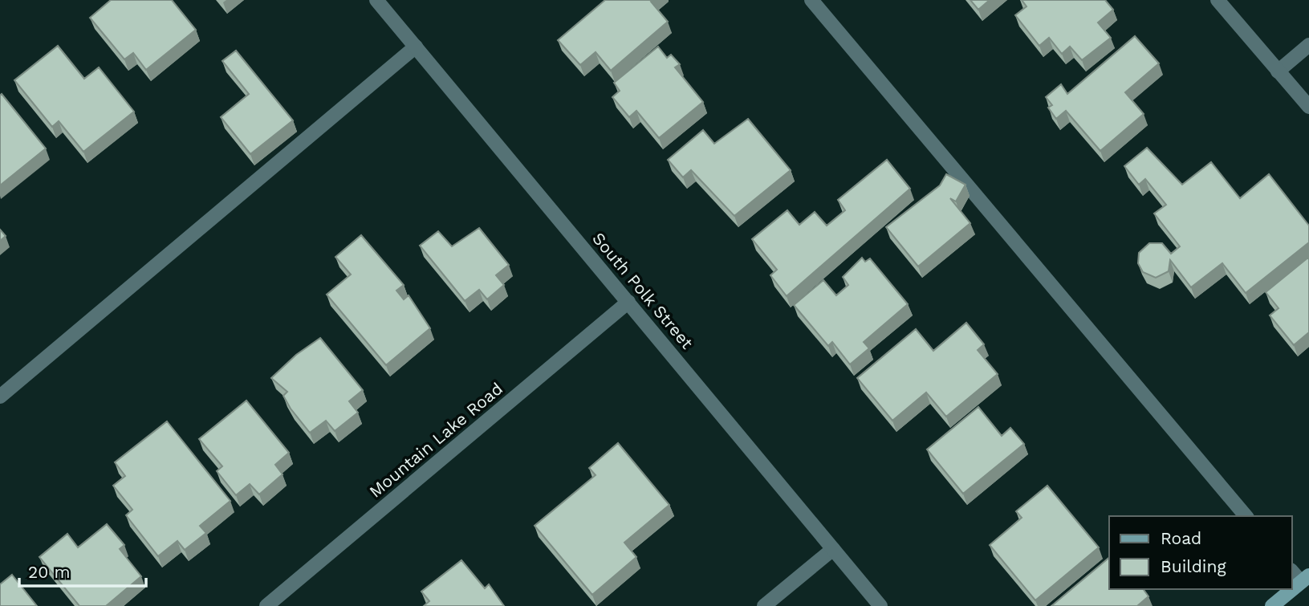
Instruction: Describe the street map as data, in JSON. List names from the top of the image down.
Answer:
{
  "streets": {
    "street": ["South Polk Street", "Mountain Lake Road"]
  },
  "crossings": [
    ["South Polk Street", "Mountain Lake Road"]
  ],
  "legend": ["Road", "Building"],
  "scale_bar": "20 m"
}
